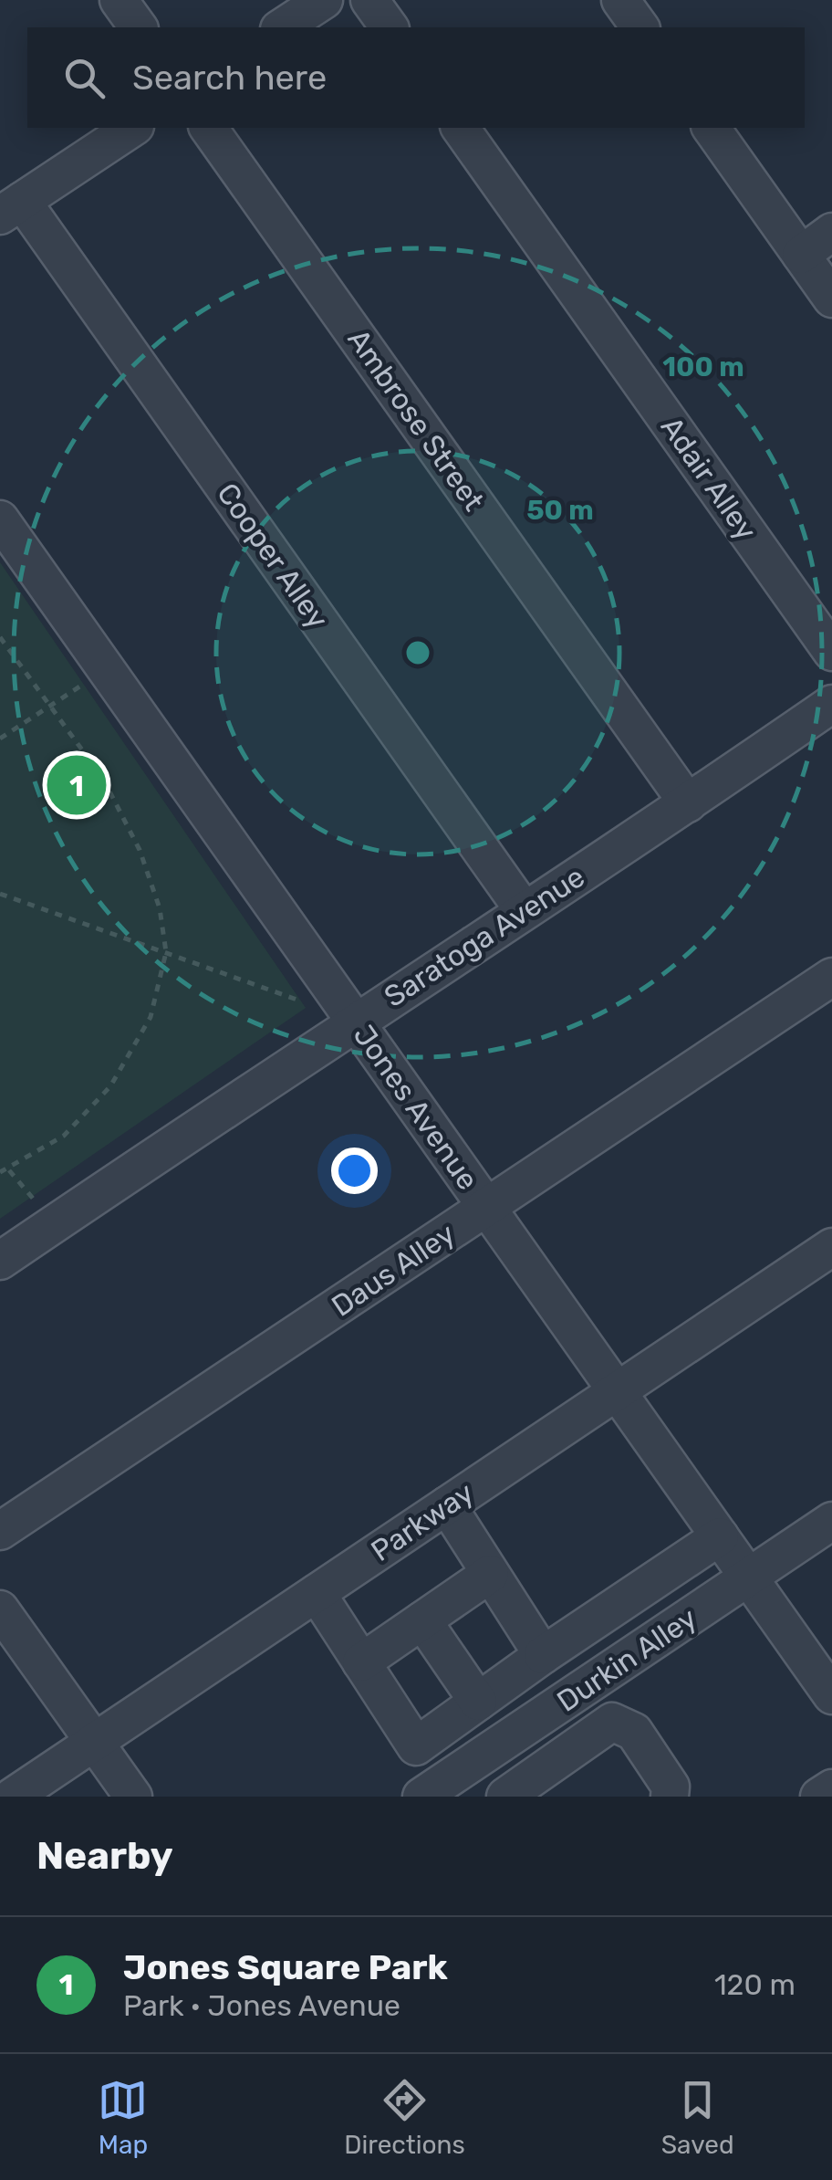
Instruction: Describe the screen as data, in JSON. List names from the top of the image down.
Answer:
{
  "streets": {
    "street": [
      "Ambrose Street",
      "Adair Alley",
      "Cooper Alley",
      "Saratoga Avenue",
      "Jones Avenue",
      "Daus Alley",
      "Parkway",
      "Durkin Alley"
    ]
  },
  "crossings": [
    ["Ambrose Street", "Saratoga Avenue"],
    ["Cooper Alley", "Saratoga Avenue"],
    ["Saratoga Avenue", "Jones Avenue"],
    ["Jones Avenue", "Daus Alley"],
    ["Jones Avenue", "Parkway"],
    ["Jones Avenue", "Durkin Alley"]
  ],
  "page": {
    "search": "Search here",
    "pins": "1",
    "heading": "Nearby",
    "list": [
      {
        "mark": "1",
        "name": "Jones Square Park",
        "note": "Park · Jones Avenue",
        "value": "120 m"
      }
    ],
    "nav": ["Map", "Directions", "Saved"]
  },
  "rings": ["100 m", "50 m"]
}
